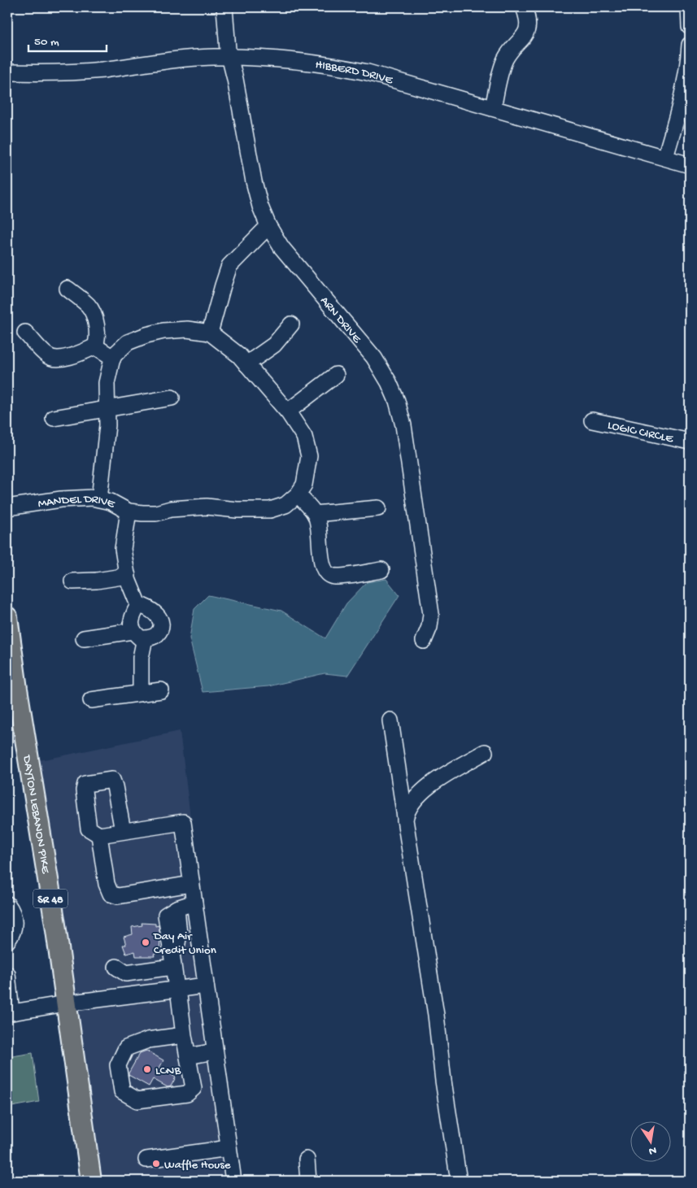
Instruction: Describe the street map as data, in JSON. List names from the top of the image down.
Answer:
{
  "streets": {
    "main road": ["DAYTON LEBANON PIKE", "SR 48"],
    "street": [
      "HIBBERD DRIVE",
      "ARN DRIVE",
      "LOGIC CIRCLE",
      "MANDEL DRIVE"
    ]
  },
  "crossings": [
    ["HIBBERD DRIVE", "ARN DRIVE"]
  ],
  "places": ["Day Air Credit Union", "LCNB", "Waffle House"],
  "scale_bar": "50 m",
  "north": "bottom"
}
